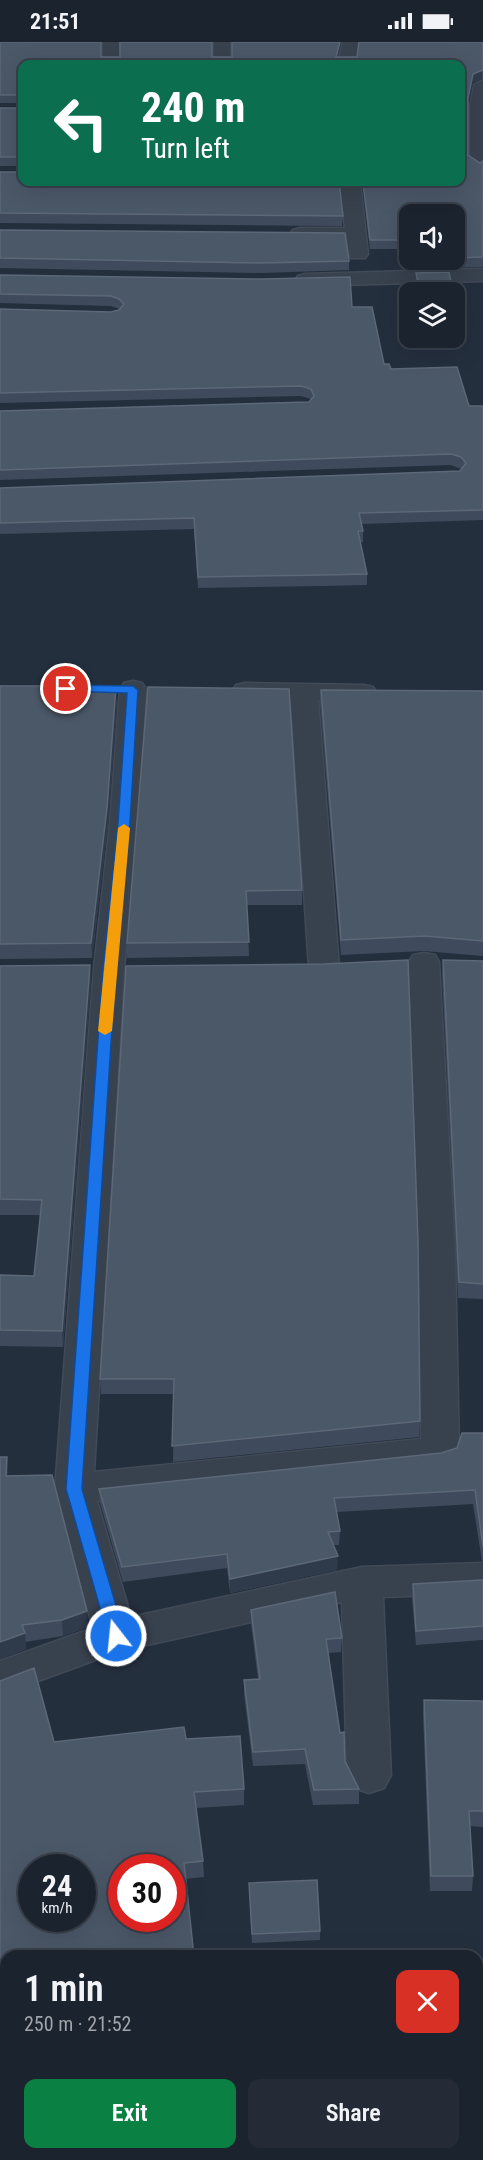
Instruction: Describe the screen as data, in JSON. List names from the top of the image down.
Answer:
{
  "page": {
    "status": "21:51",
    "turn": ["240 m", "Turn left"],
    "speed": "24 km/h",
    "limit": "30",
    "heading": ["1 min", "250 m · 21:52"],
    "buttons": ["Exit", "Share"]
  }
}
